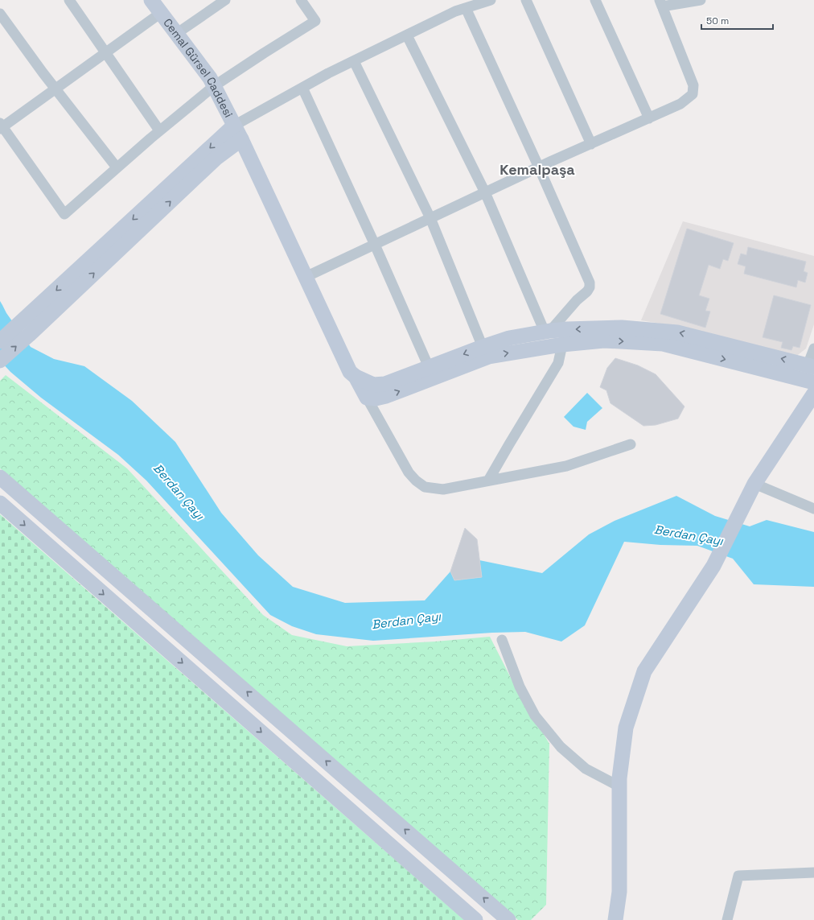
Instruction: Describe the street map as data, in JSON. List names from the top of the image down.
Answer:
{
  "streets": {
    "street": ["Cemal Gürsel Caddesi"]
  },
  "districts": ["Kemalpaşa"],
  "water": ["Berdan Çayı"],
  "scale_bar": "50 m"
}
